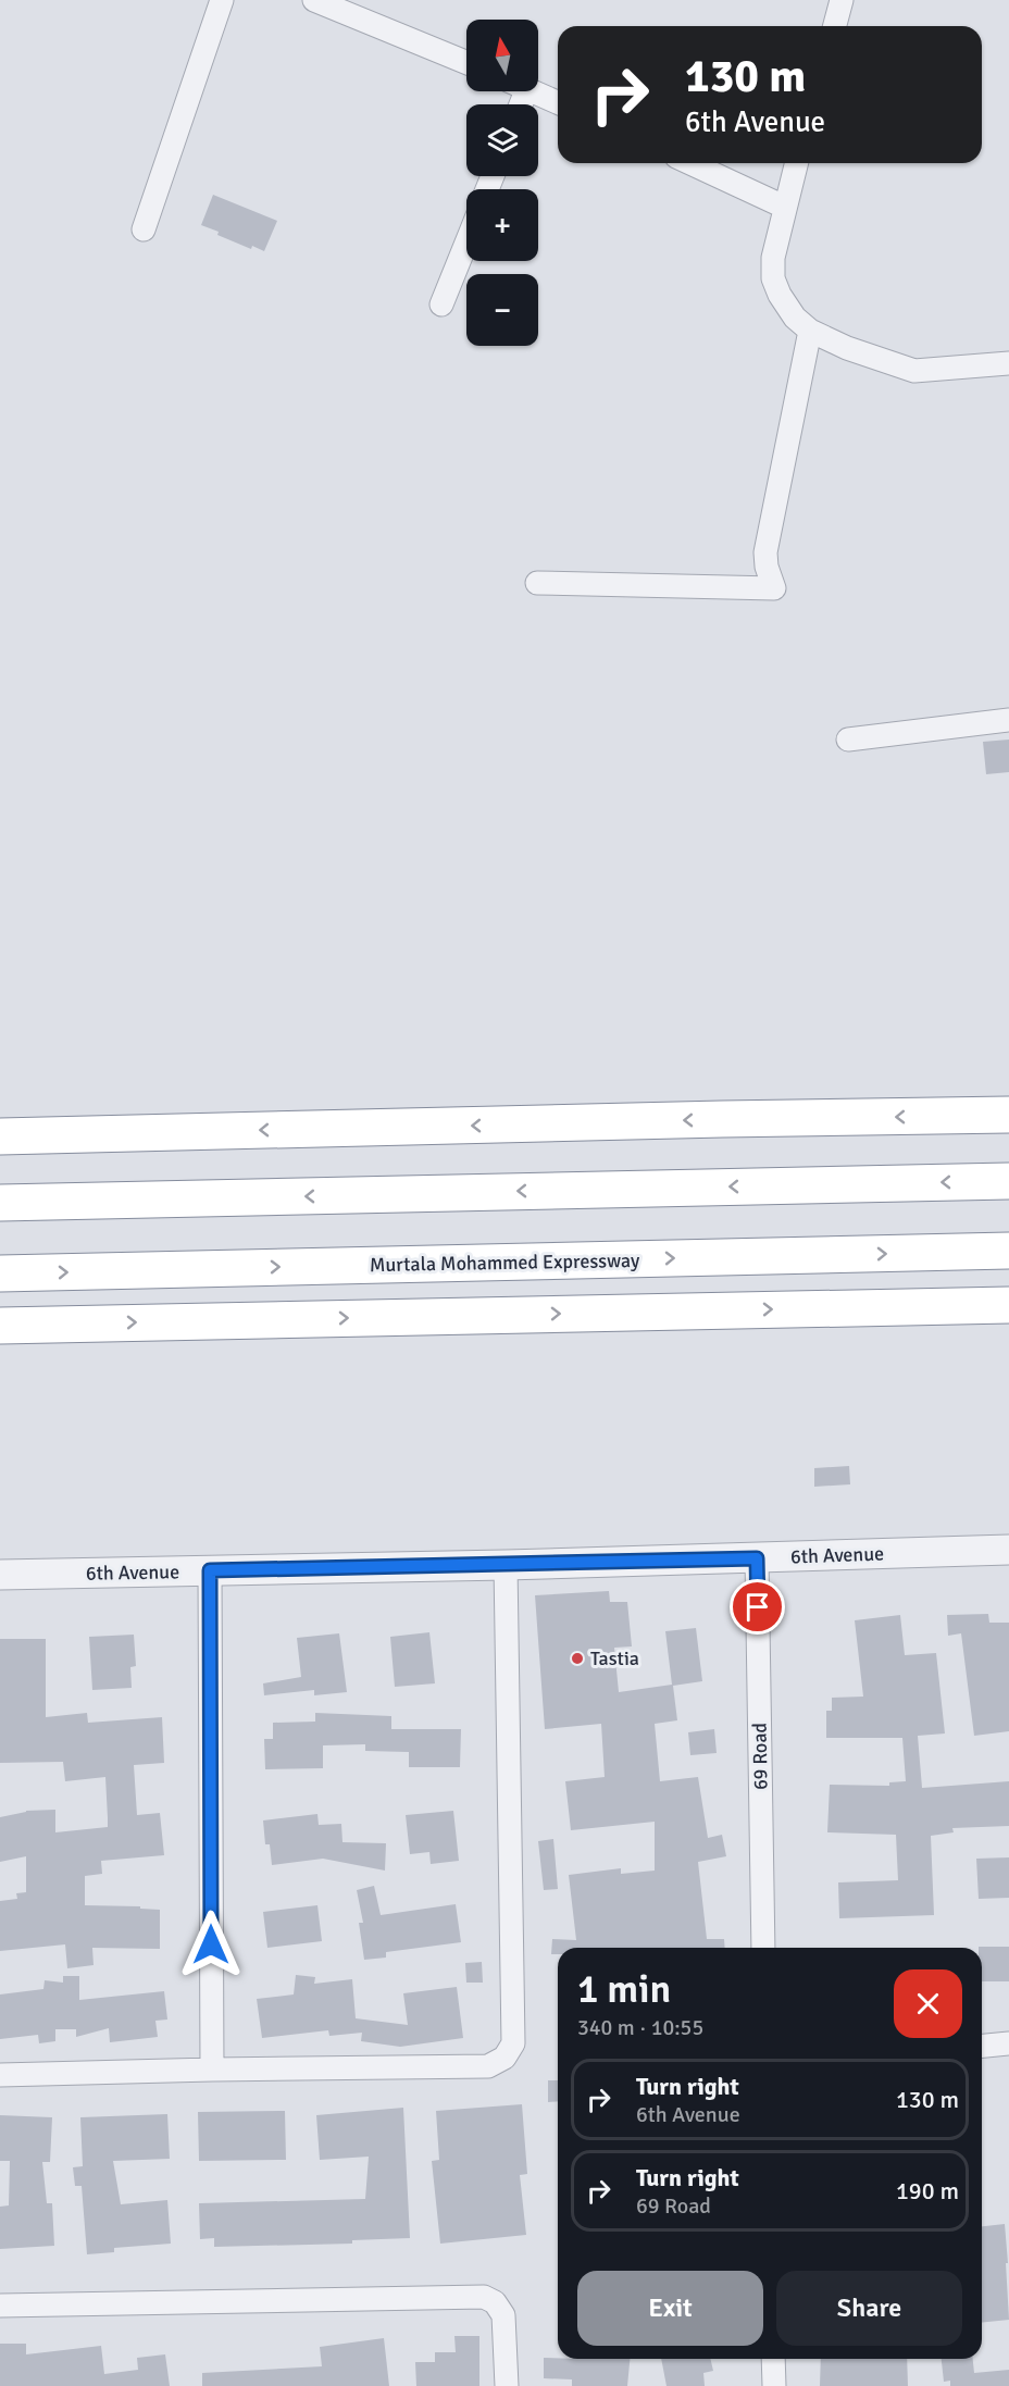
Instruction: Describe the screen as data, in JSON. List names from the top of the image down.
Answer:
{
  "streets": {
    "highway": ["Murtala Mohammed Expressway"],
    "street": ["6th Avenue", "69 Road"]
  },
  "crossings": [
    ["6th Avenue", "69 Road"]
  ],
  "places": ["Tastia"],
  "north": "top",
  "page": {
    "map_buttons": ["+", "−"],
    "turn": ["130 m", "6th Avenue"],
    "heading": ["1 min", "340 m · 10:55"],
    "list": [
      {
        "name": "Turn right",
        "note": "6th Avenue",
        "value": "130 m"
      },
      {
        "name": "Turn right",
        "note": "69 Road",
        "value": "190 m"
      }
    ],
    "buttons": ["Exit", "Share"]
  }
}
